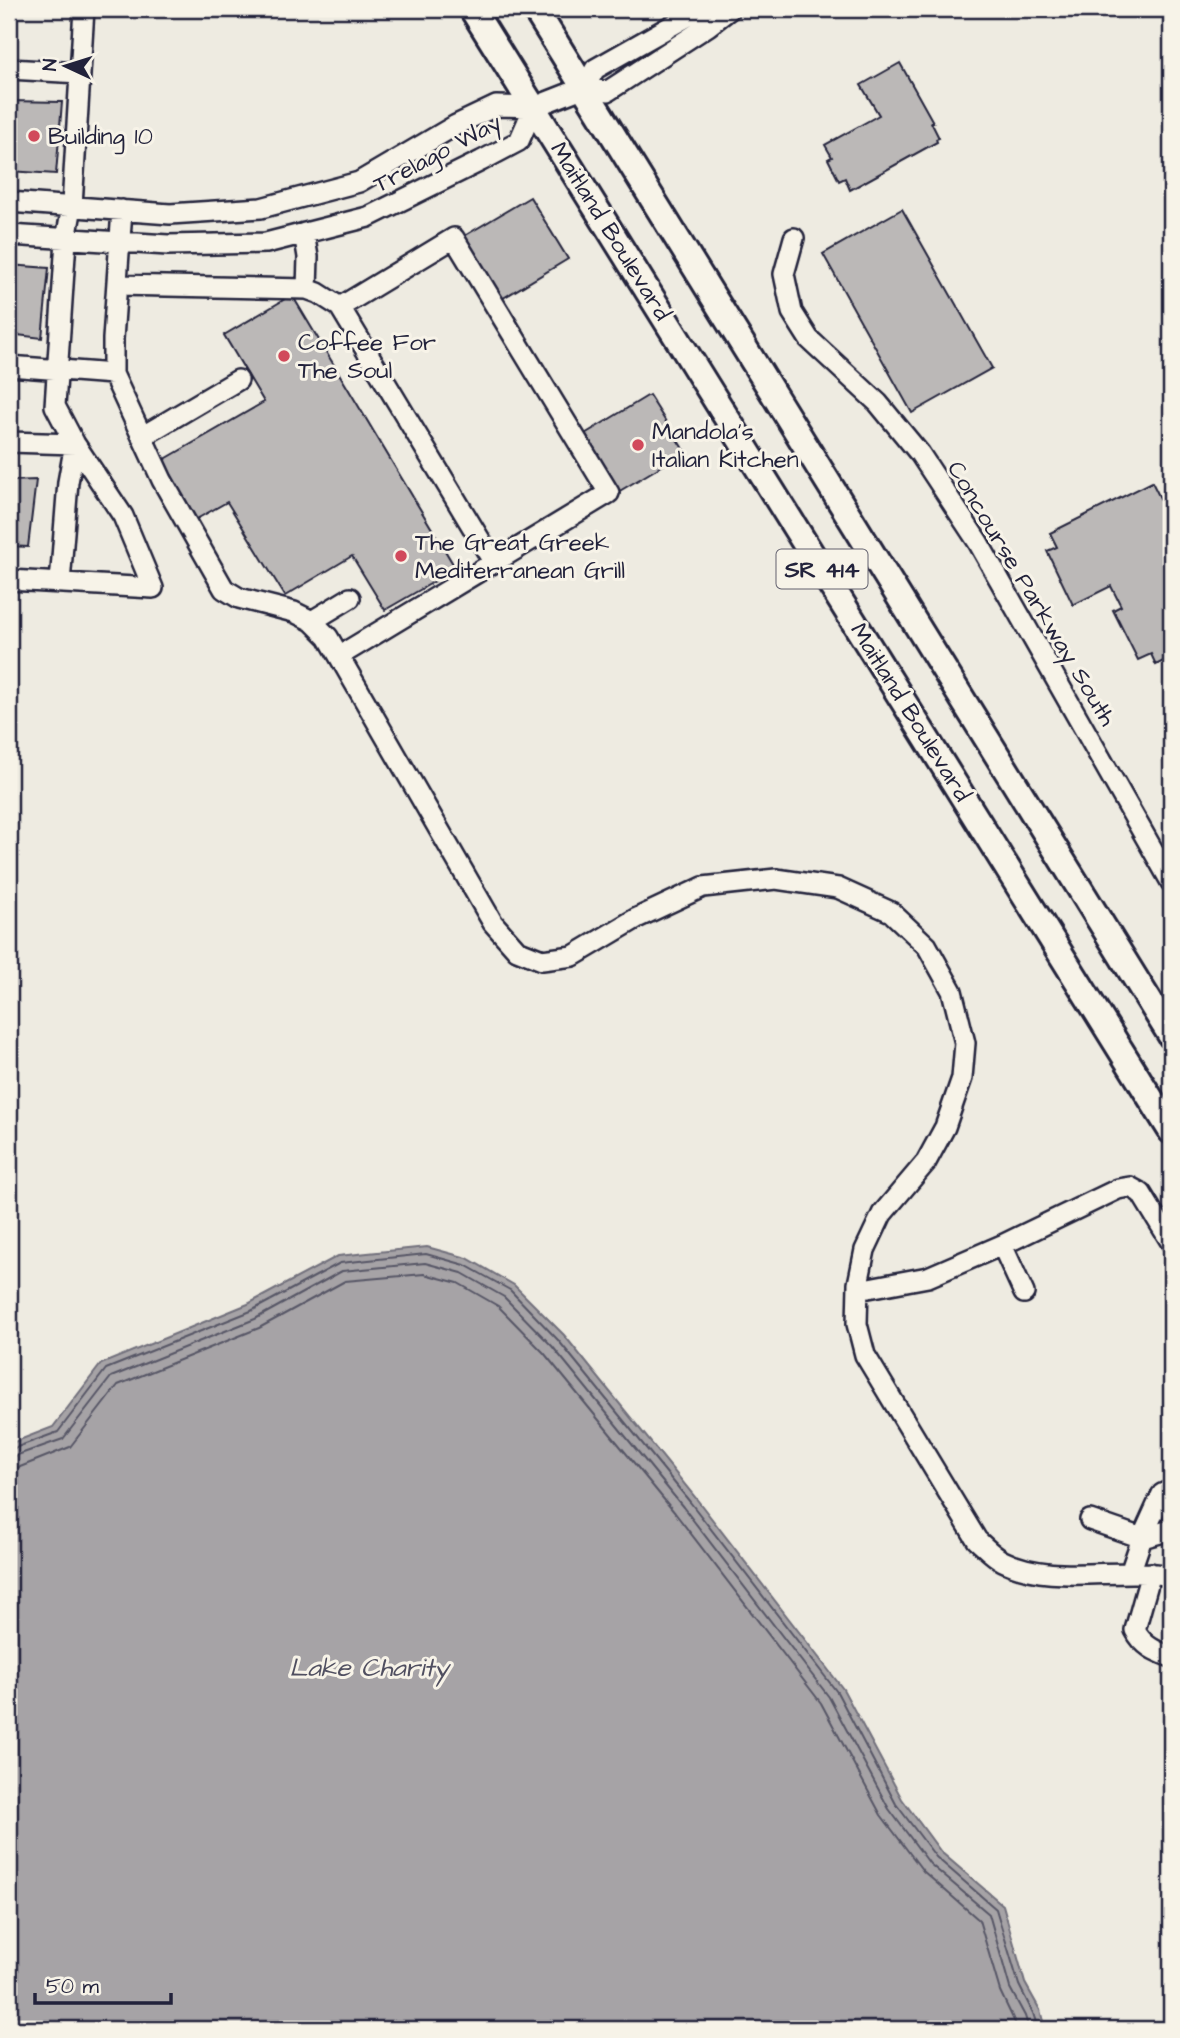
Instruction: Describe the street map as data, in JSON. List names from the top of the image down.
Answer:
{
  "streets": {
    "main road": ["Maitland Boulevard", "SR 414"],
    "street": ["Trelago Way", "Concourse Parkway South"]
  },
  "crossings": [
    ["Trelago Way", "Maitland Boulevard"]
  ],
  "water": ["Lake Charity"],
  "places": [
    "Building 10",
    "Coffee For The Soul",
    "Mandola's Italian Kitchen",
    "The Great Greek Mediterranean Grill"
  ],
  "scale_bar": "50 m",
  "north": "left"
}
